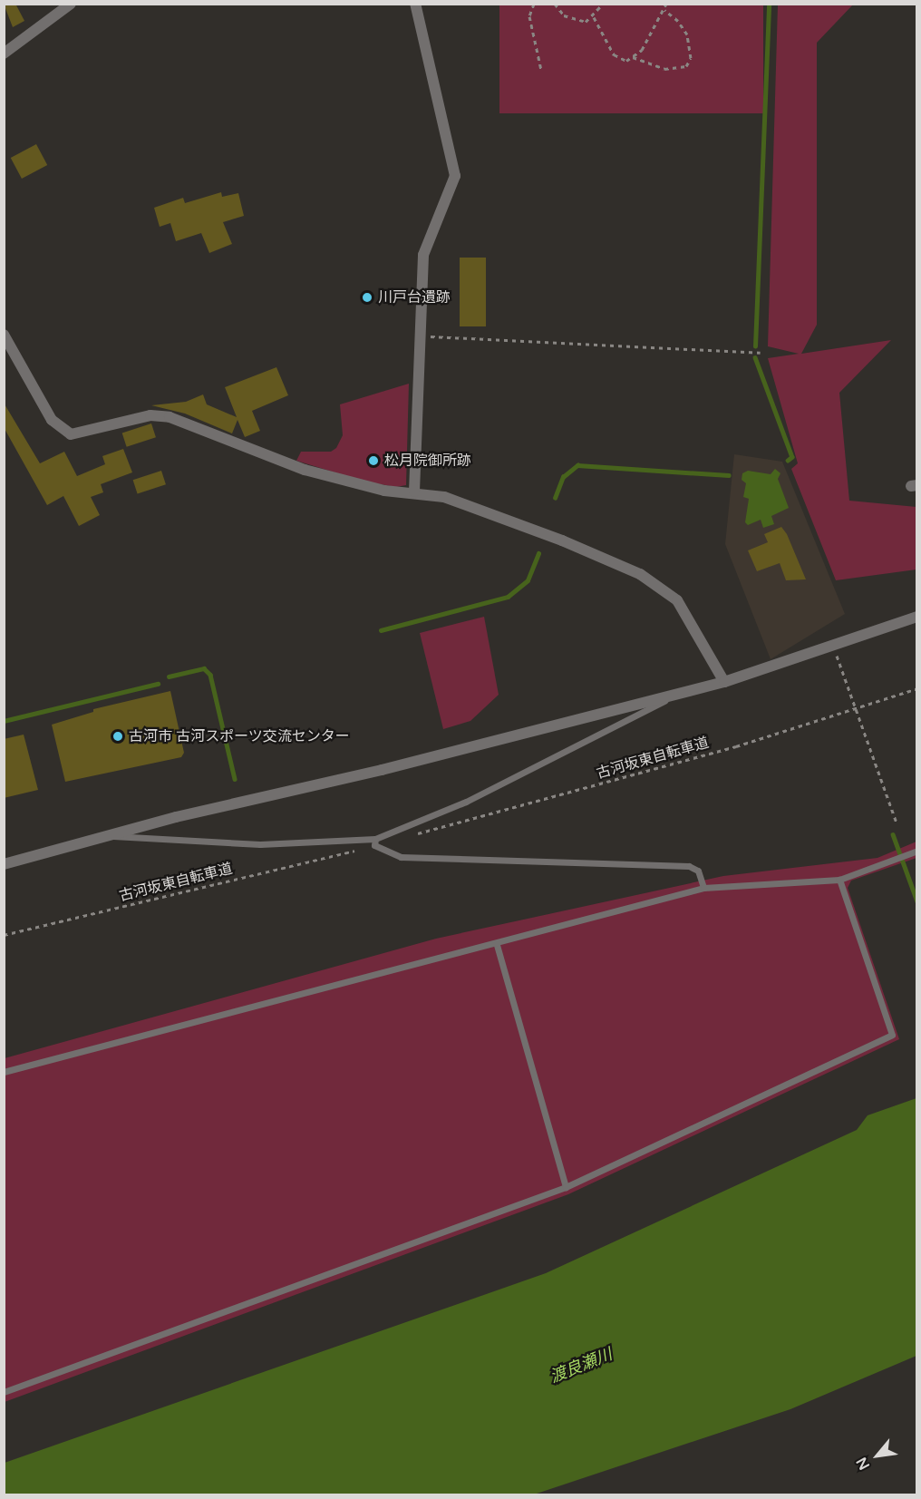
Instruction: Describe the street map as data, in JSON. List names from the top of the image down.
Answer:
{
  "streets": {
    "path": ["古河坂東自転車道"]
  },
  "water": ["渡良瀬川"],
  "places": ["川戸台遺跡", "松月院御所跡", "古河市 古河スポーツ交流センター"],
  "north": "bottom left"
}
